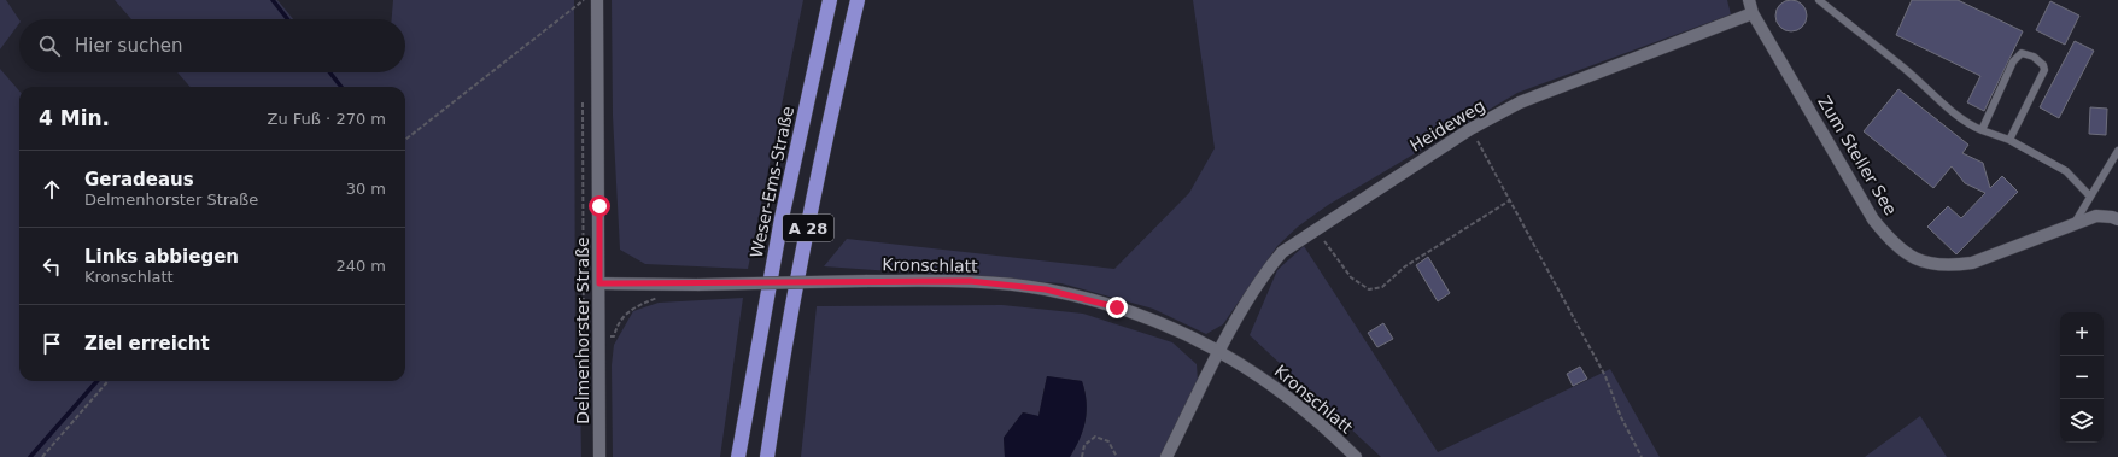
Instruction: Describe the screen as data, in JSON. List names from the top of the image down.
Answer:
{
  "streets": {
    "highway": ["Weser-Ems-Straße", "A 28"],
    "street": [
      "Heideweg",
      "Zum Steller See",
      "Kronschlatt",
      "Delmenhorster Straße"
    ]
  },
  "crossings": [
    ["Heideweg", "Zum Steller See"],
    ["Heideweg", "Kronschlatt"],
    ["Kronschlatt", "Delmenhorster Straße"]
  ],
  "page": {
    "search": "Hier suchen",
    "heading": ["4 Min.", "Zu Fuß · 270 m"],
    "list": [
      ["Geradeaus", "Delmenhorster Straße", "30 m"],
      ["Links abbiegen", "Kronschlatt", "240 m"],
      "Ziel erreicht"
    ],
    "map_buttons": ["+", "−"]
  }
}
